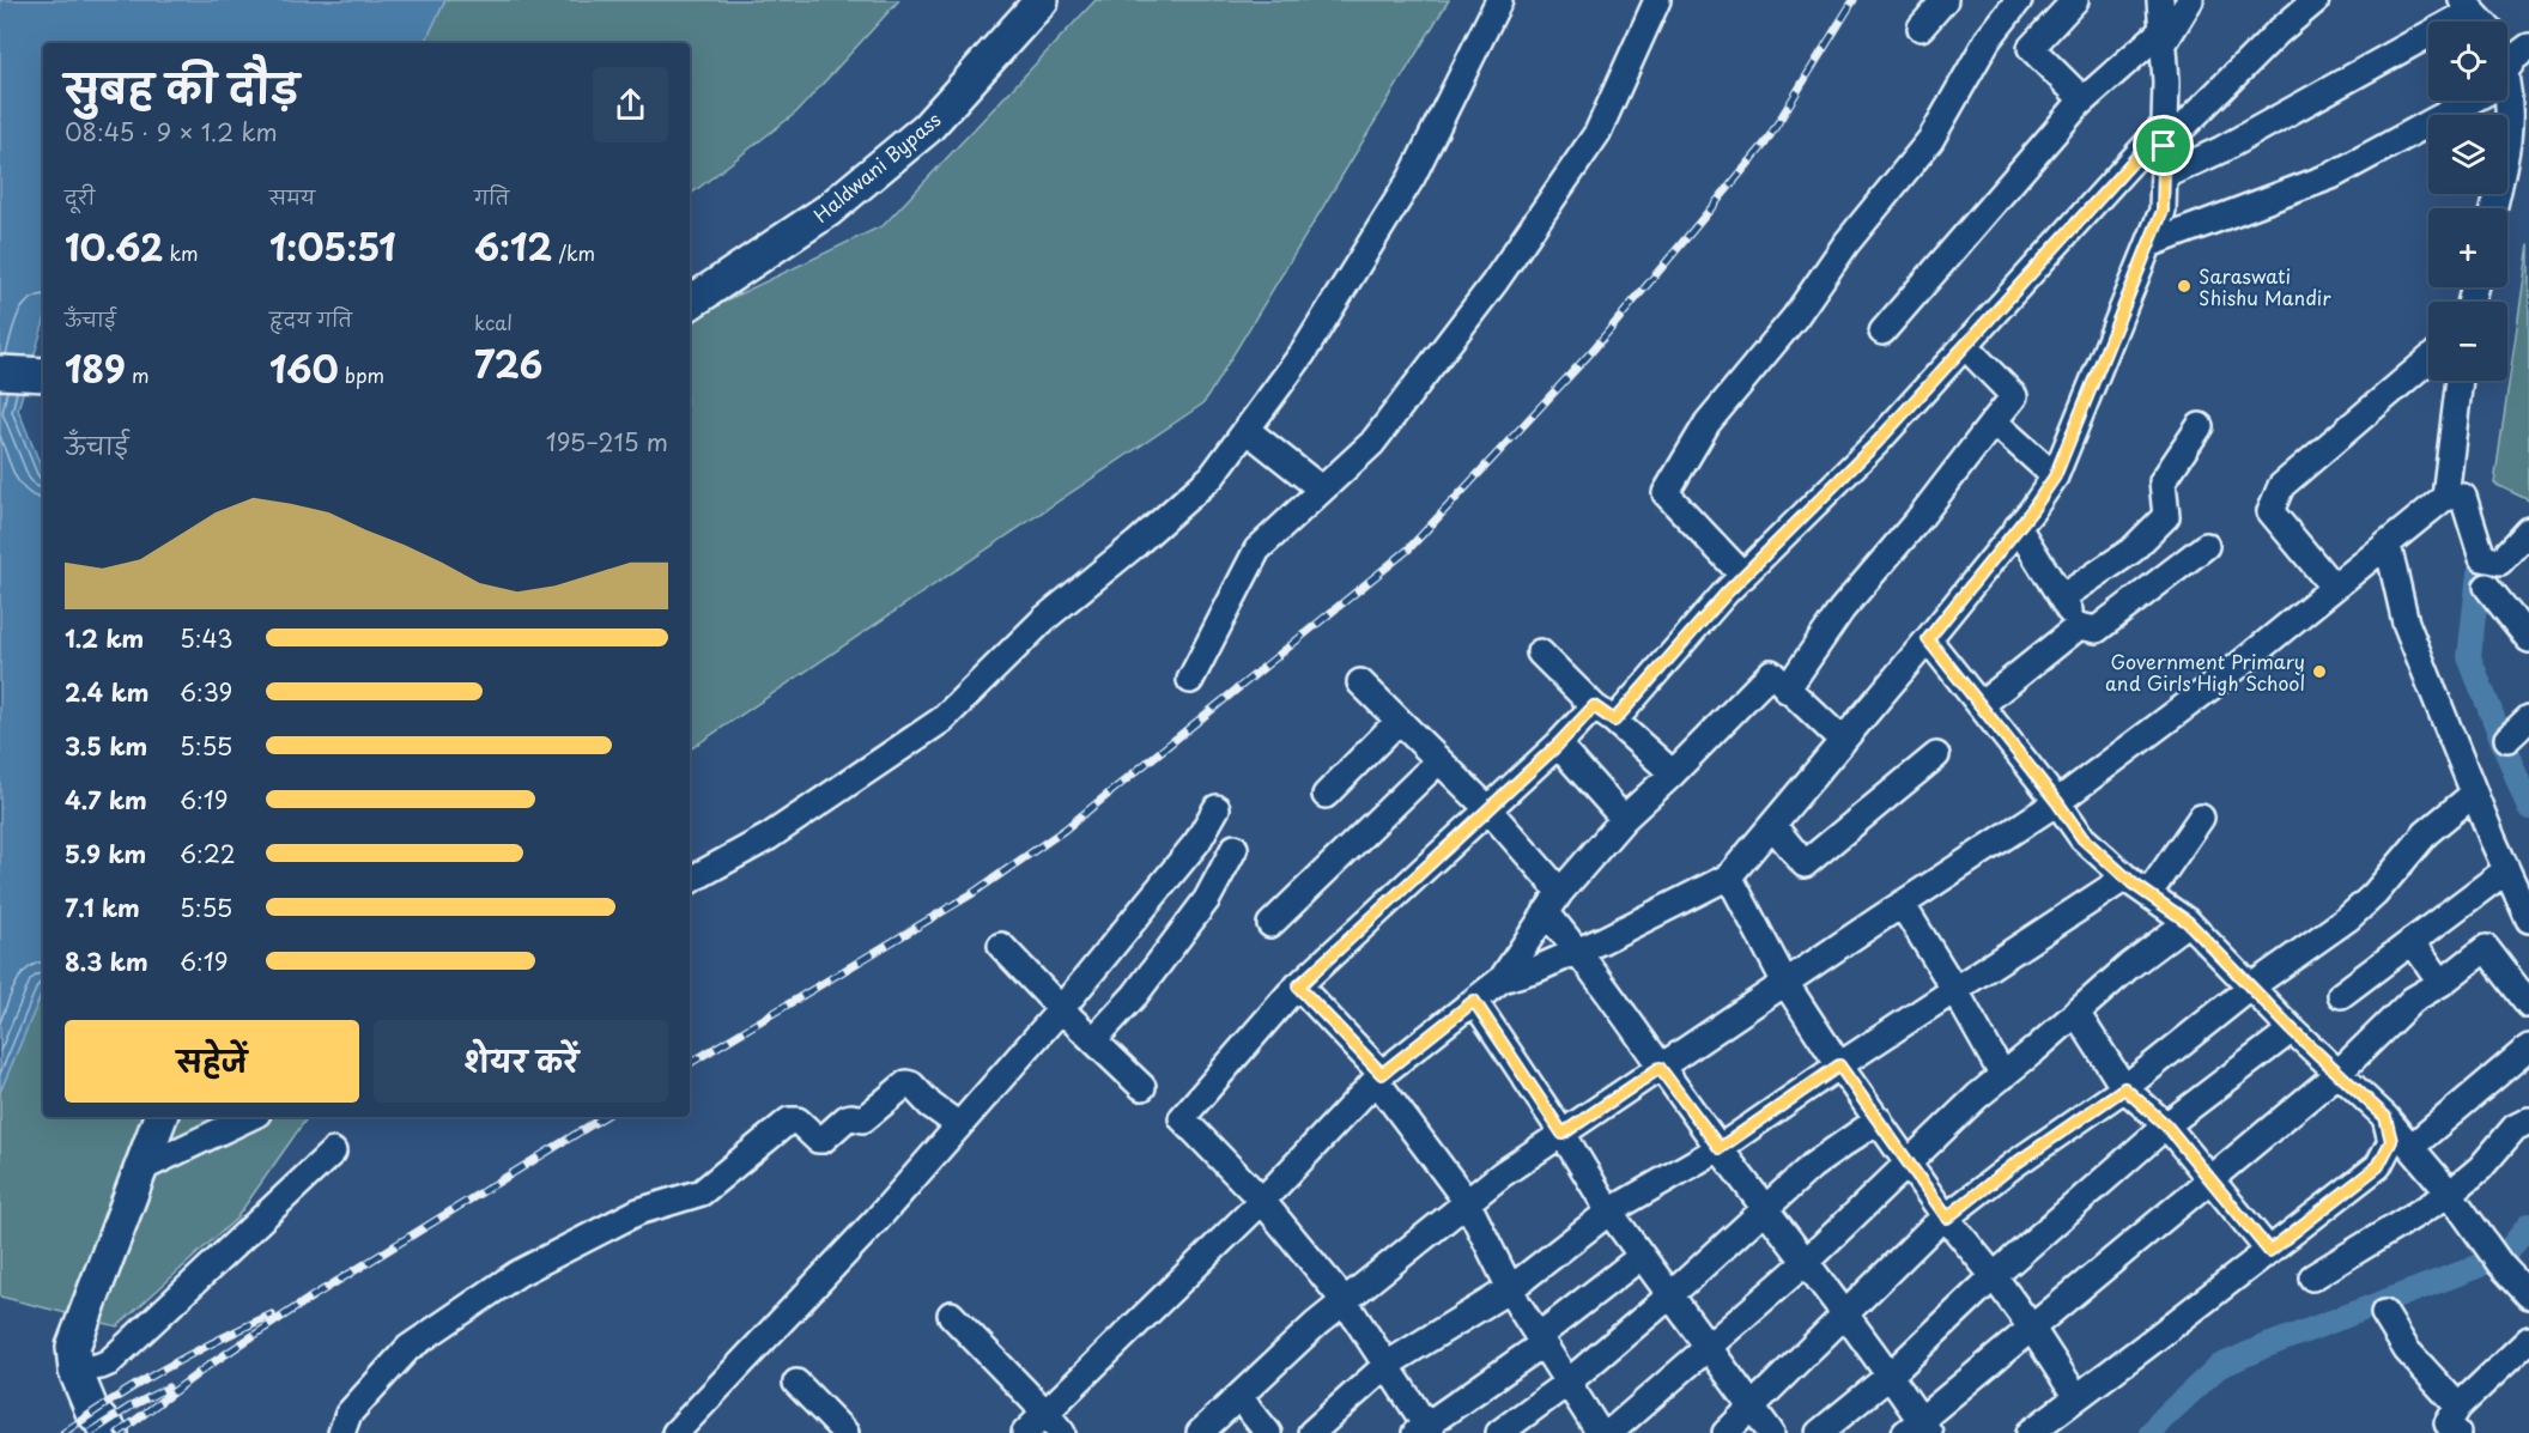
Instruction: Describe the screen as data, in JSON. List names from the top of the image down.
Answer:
{
  "streets": {
    "main road": ["Haldwani Bypass"]
  },
  "places": ["Saraswati Shishu Mandir", "Government Primary and Girls High School"],
  "page": {
    "map_buttons": ["+", "−"],
    "heading": ["सुबह की दौड़", "08:45 · 9 × 1.2 km"],
    "stats": [
      ["दूरी", "10.62 km"],
      ["समय", "1:05:51"],
      ["गति", "6:12 /km"],
      ["ऊँचाई", "189 m"],
      ["हृदय गति", "160 bpm"],
      ["kcal", "726"]
    ],
    "chart": ["ऊँचाई", "195–215 m"],
    "list": [
      {
        "name": "1.2 km",
        "note": "5:43"
      },
      {
        "name": "2.4 km",
        "note": "6:39"
      },
      {
        "name": "3.5 km",
        "note": "5:55"
      },
      {
        "name": "4.7 km",
        "note": "6:19"
      },
      {
        "name": "5.9 km",
        "note": "6:22"
      },
      {
        "name": "7.1 km",
        "note": "5:55"
      },
      {
        "name": "8.3 km",
        "note": "6:19"
      }
    ],
    "buttons": ["सहेजें", "शेयर करें"]
  }
}
